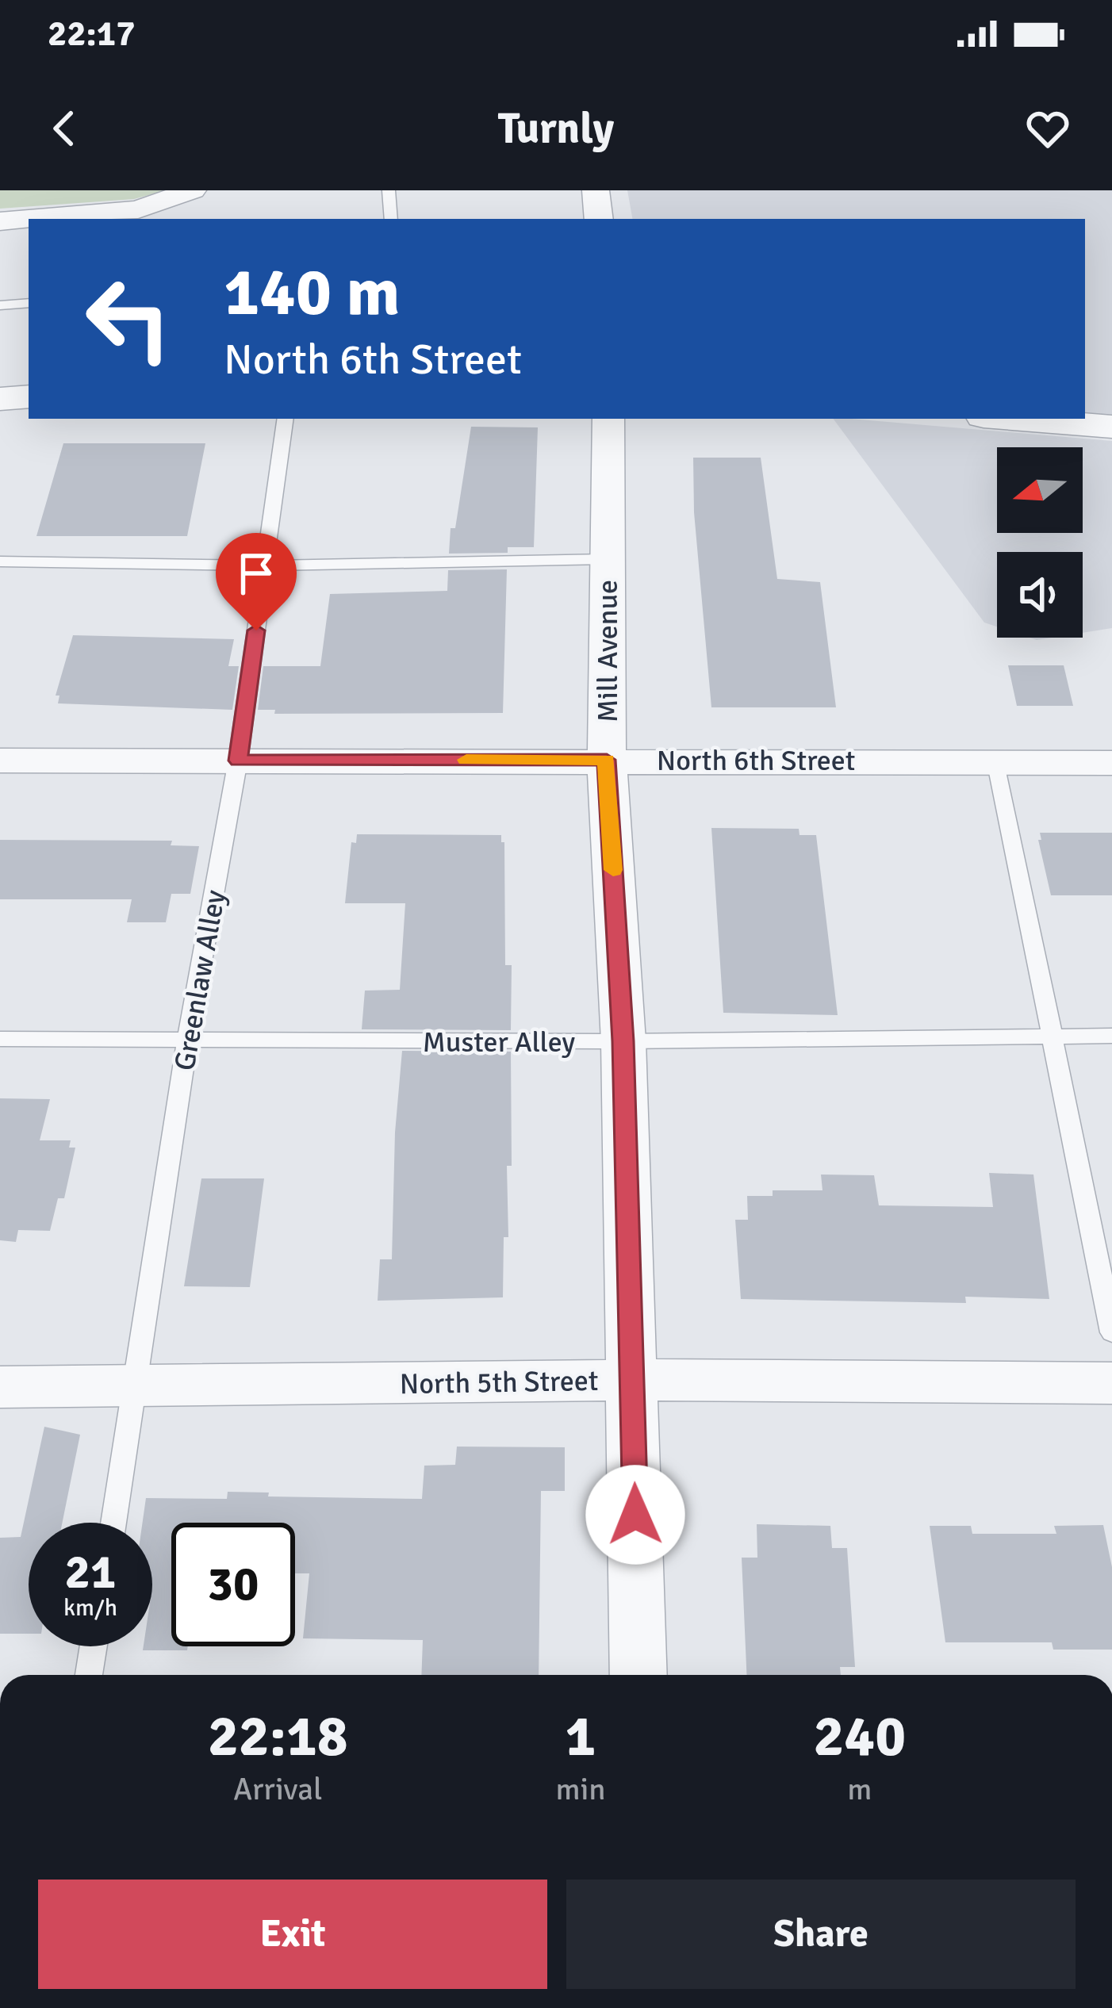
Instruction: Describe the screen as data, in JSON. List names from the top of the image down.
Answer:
{
  "streets": {
    "street": ["Mill Avenue", "North 6th Street", "North 5th Street"],
    "lane": ["Greenlaw Alley", "Muster Alley"]
  },
  "crossings": [
    ["Mill Avenue", "North 6th Street"],
    ["Mill Avenue", "Muster Alley"],
    ["Mill Avenue", "North 5th Street"],
    ["North 6th Street", "Greenlaw Alley"],
    ["Greenlaw Alley", "Muster Alley"],
    ["Greenlaw Alley", "North 5th Street"]
  ],
  "north": "left",
  "page": {
    "status": "22:17",
    "header": "Turnly",
    "turn": ["140 m", "North 6th Street"],
    "speed": "21 km/h",
    "limit": "30",
    "eta": [
      "22:18",
      "Arrival",
      "1",
      "min",
      "240",
      "m"
    ],
    "buttons": ["Exit", "Share"]
  }
}
